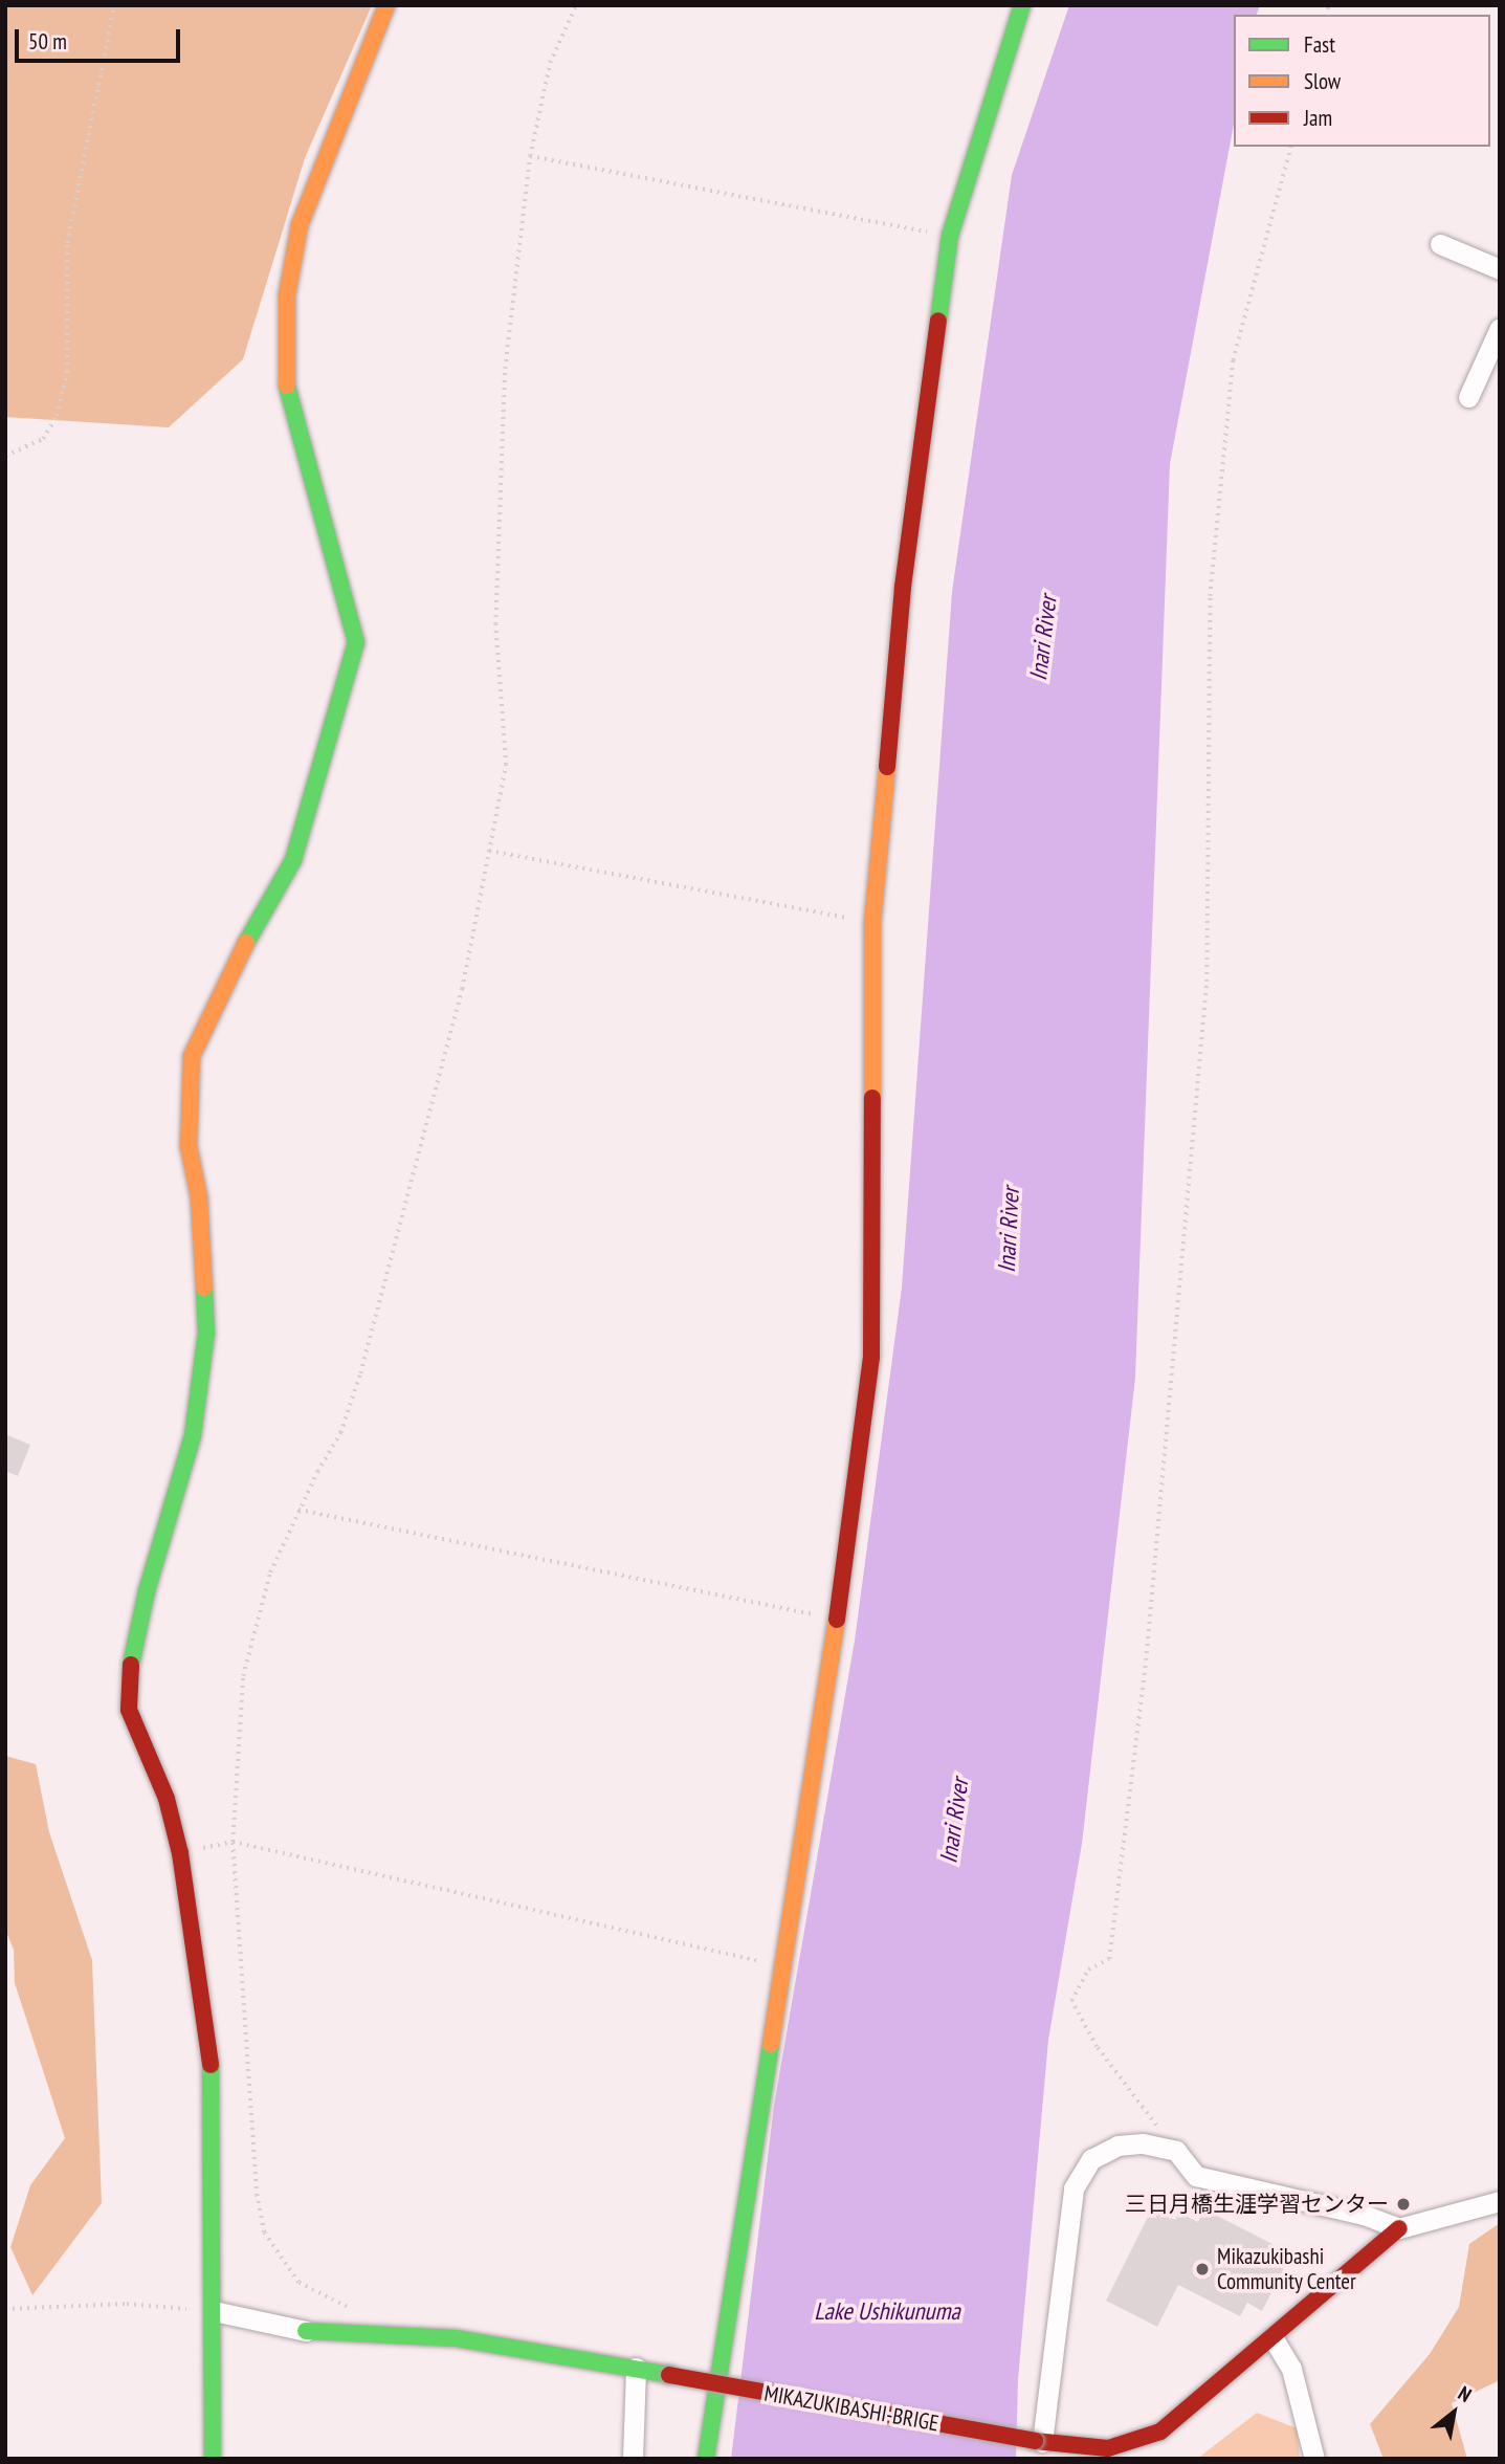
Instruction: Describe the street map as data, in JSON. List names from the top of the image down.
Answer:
{
  "streets": {
    "street": ["MIKAZUKIBASHI-BRIGE"]
  },
  "water": ["Inari River", "Lake Ushikunuma"],
  "places": ["三日月橋生涯学習センター", "Mikazukibashi Community Center"],
  "legend": ["Fast", "Slow", "Jam"],
  "scale_bar": "50 m",
  "north": "top right"
}
